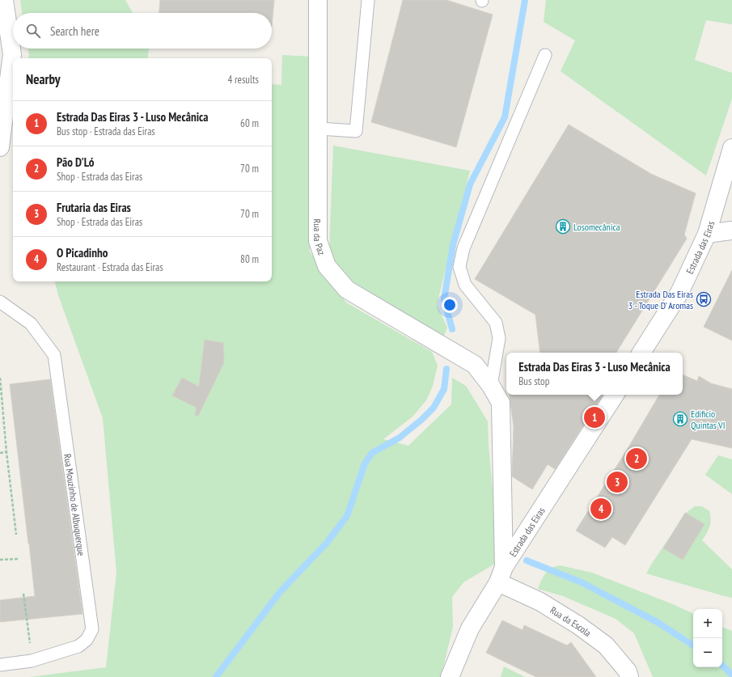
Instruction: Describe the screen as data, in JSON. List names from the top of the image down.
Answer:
{
  "streets": {
    "street": ["Rua da Paz", "Estrada das Eiras", "Rua da Escola"],
    "lane": ["Rua Mouzinho de Albuquerque"]
  },
  "crossings": [
    ["Rua da Paz", "Estrada das Eiras"],
    ["Rua da Paz", "Rua da Escola"],
    ["Estrada das Eiras", "Rua da Escola"]
  ],
  "places": {
    "building": ["Losomecânica", "Edificio Quintas VI"],
    "bus stop": ["Estrada Das Eiras 3 - Toque D' Aromas"]
  },
  "page": {
    "search": "Search here",
    "heading": ["Nearby", "4 results"],
    "list": [
      {
        "mark": "1",
        "name": "Estrada Das Eiras 3 - Luso Mecânica",
        "note": "Bus stop · Estrada das Eiras",
        "value": "60 m"
      },
      {
        "mark": "2",
        "name": "Pão D'Ló",
        "note": "Shop · Estrada das Eiras",
        "value": "70 m"
      },
      {
        "mark": "3",
        "name": "Frutaria das Eiras",
        "note": "Shop · Estrada das Eiras",
        "value": "70 m"
      },
      {
        "mark": "4",
        "name": "O Picadinho",
        "note": "Restaurant · Estrada das Eiras",
        "value": "80 m"
      }
    ],
    "popup": ["Estrada Das Eiras 3 - Luso Mecânica", "Bus stop"],
    "pins": [
      "1",
      "2",
      "3",
      "4"
    ],
    "map_buttons": ["+", "−"]
  }
}
